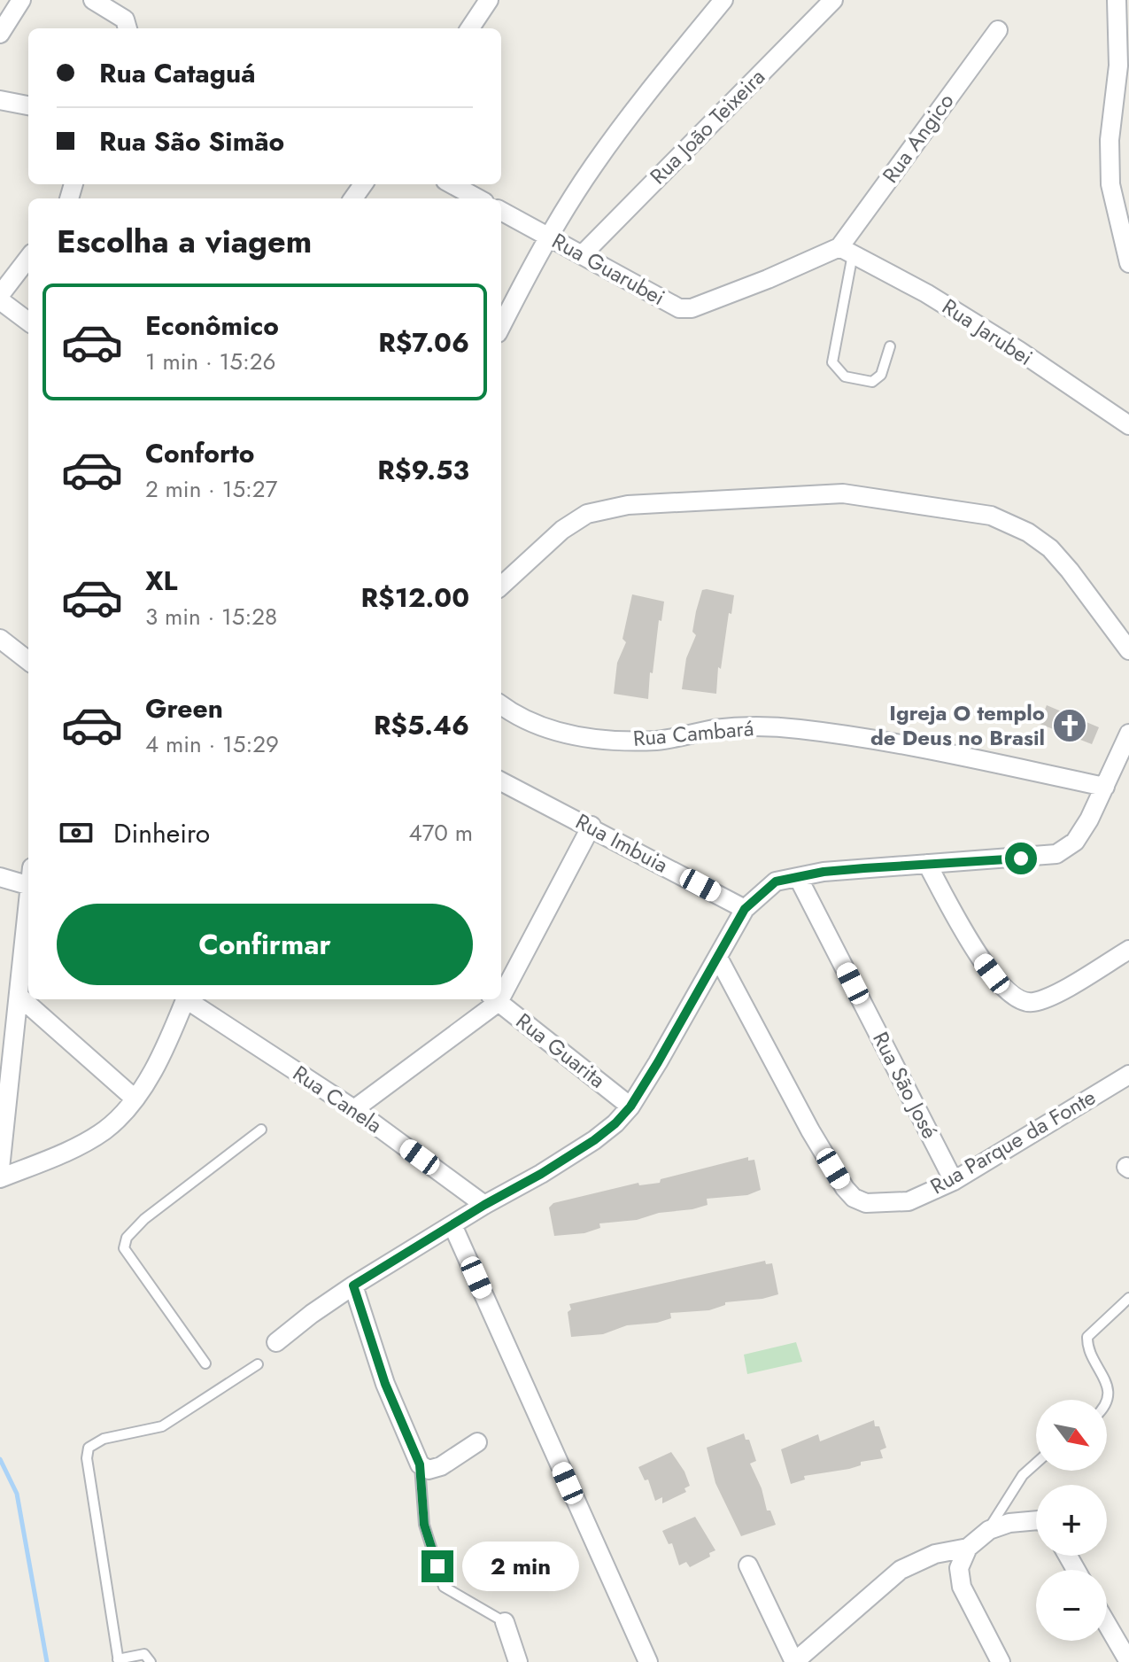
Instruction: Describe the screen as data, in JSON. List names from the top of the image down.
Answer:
{
  "streets": {
    "street": [
      "Rua João Teixeira",
      "Rua Angico",
      "Rua Guarubei",
      "Rua Jarubei",
      "Rua Cambará",
      "Rua Imbuia",
      "Rua Guarita",
      "Rua São José",
      "Rua Canela",
      "Rua Parque da Fonte"
    ]
  },
  "crossings": [
    ["Rua João Teixeira", "Rua Guarubei"],
    ["Rua Angico", "Rua Guarubei"],
    ["Rua Angico", "Rua Jarubei"],
    ["Rua Guarubei", "Rua Jarubei"],
    ["Rua São José", "Rua Parque da Fonte"]
  ],
  "places": {
    "church": ["Igreja O templo de Deus no Brasil"]
  },
  "north": "bottom right",
  "page": {
    "banner": ["Rua Cataguá", "Rua São Simão"],
    "heading": "Escolha a viagem",
    "list": [
      {
        "name": "Econômico",
        "note": "1 min · 15:26",
        "value": "R$7.06"
      },
      {
        "name": "Conforto",
        "note": "2 min · 15:27",
        "value": "R$9.53"
      },
      {
        "name": "XL",
        "note": "3 min · 15:28",
        "value": "R$12.00"
      },
      {
        "name": "Green",
        "note": "4 min · 15:29",
        "value": "R$5.46"
      }
    ],
    "pay": ["Dinheiro", "470 m"],
    "buttons": "Confirmar",
    "map_buttons": ["+", "−"],
    "bubble": "2 min"
  }
}
